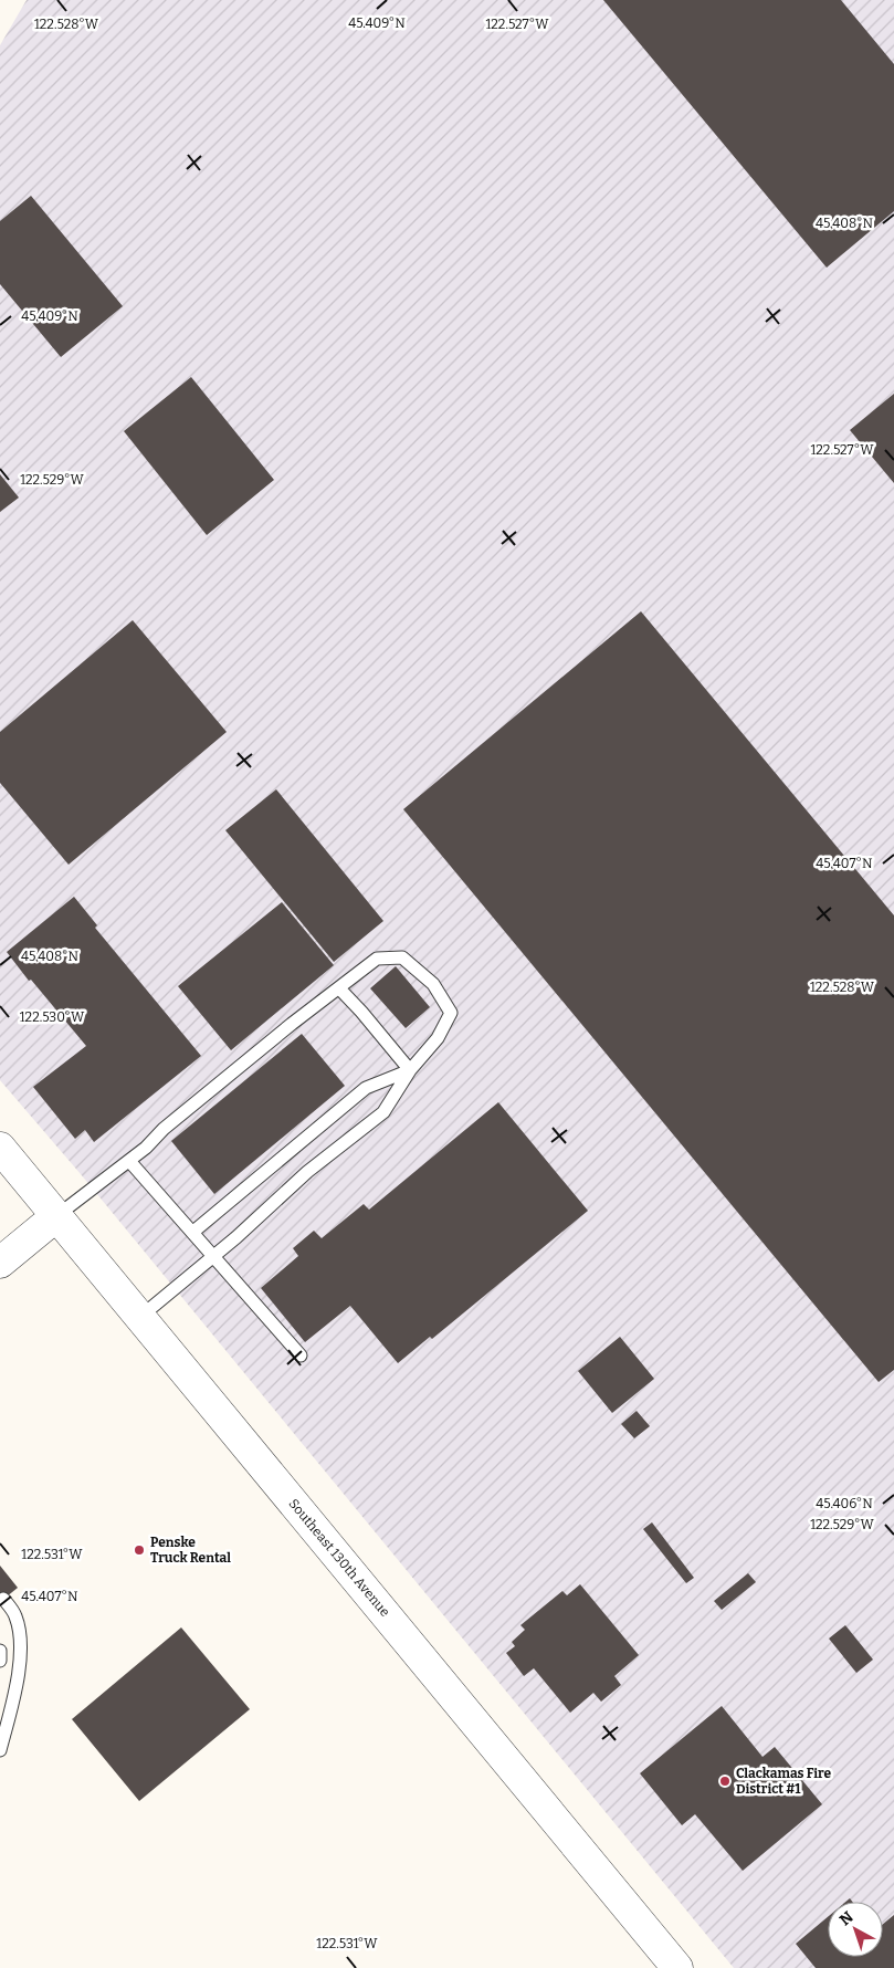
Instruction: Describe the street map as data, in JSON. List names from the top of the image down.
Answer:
{
  "streets": {
    "street": ["Southeast 130th Avenue"]
  },
  "places": ["Penske Truck Rental", "Clackamas Fire District #1"],
  "north": "top left",
  "coordinates": [
    "45.409°N",
    "122.527°W",
    "122.528°W",
    "45.408°N",
    "122.529°W",
    "45.407°N",
    "122.530°W",
    "45.406°N",
    "122.531°W"
  ]
}
